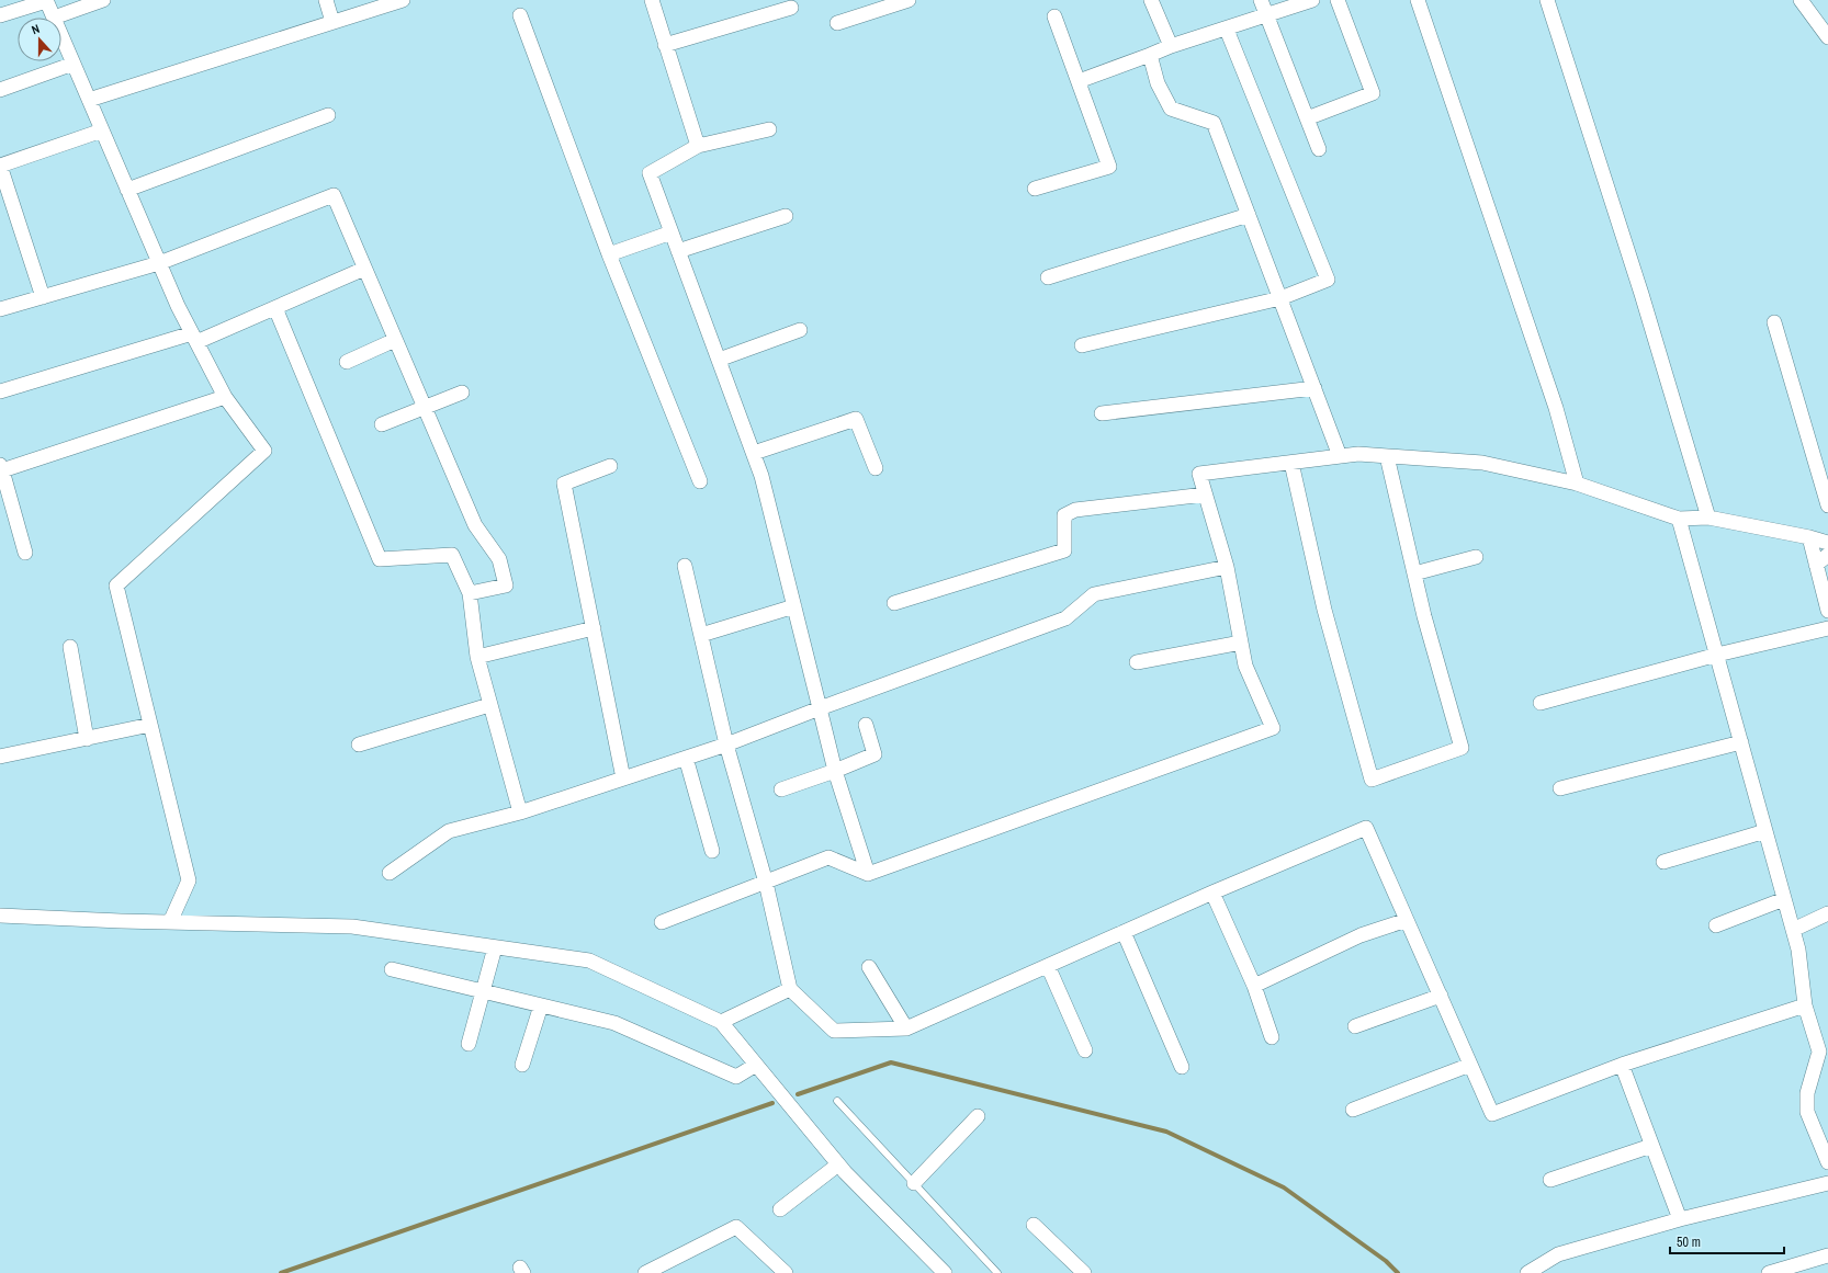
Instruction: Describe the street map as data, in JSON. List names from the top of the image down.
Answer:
{
  "scale_bar": "50 m",
  "north": "top"
}
